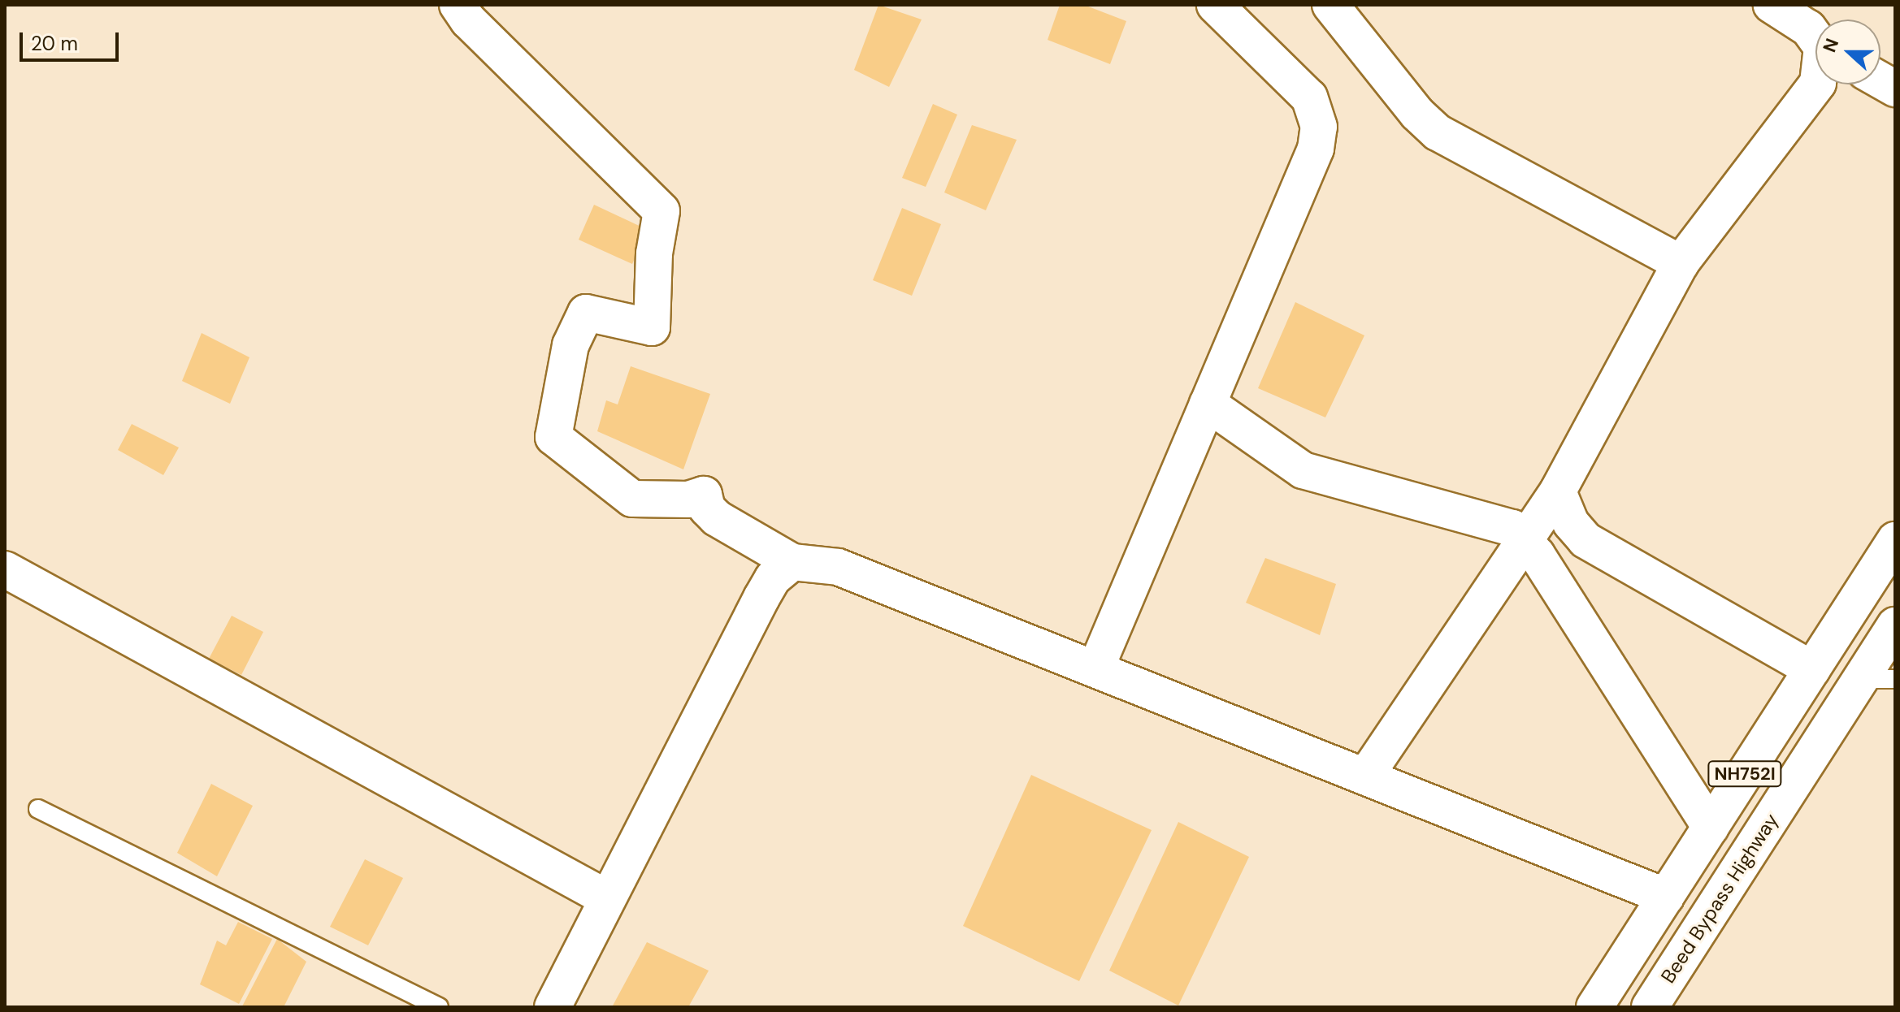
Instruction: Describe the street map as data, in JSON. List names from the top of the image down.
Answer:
{
  "streets": {
    "main road": ["NH752I", "Beed Bypass Highway"]
  },
  "scale_bar": "20 m",
  "north": "left"
}
